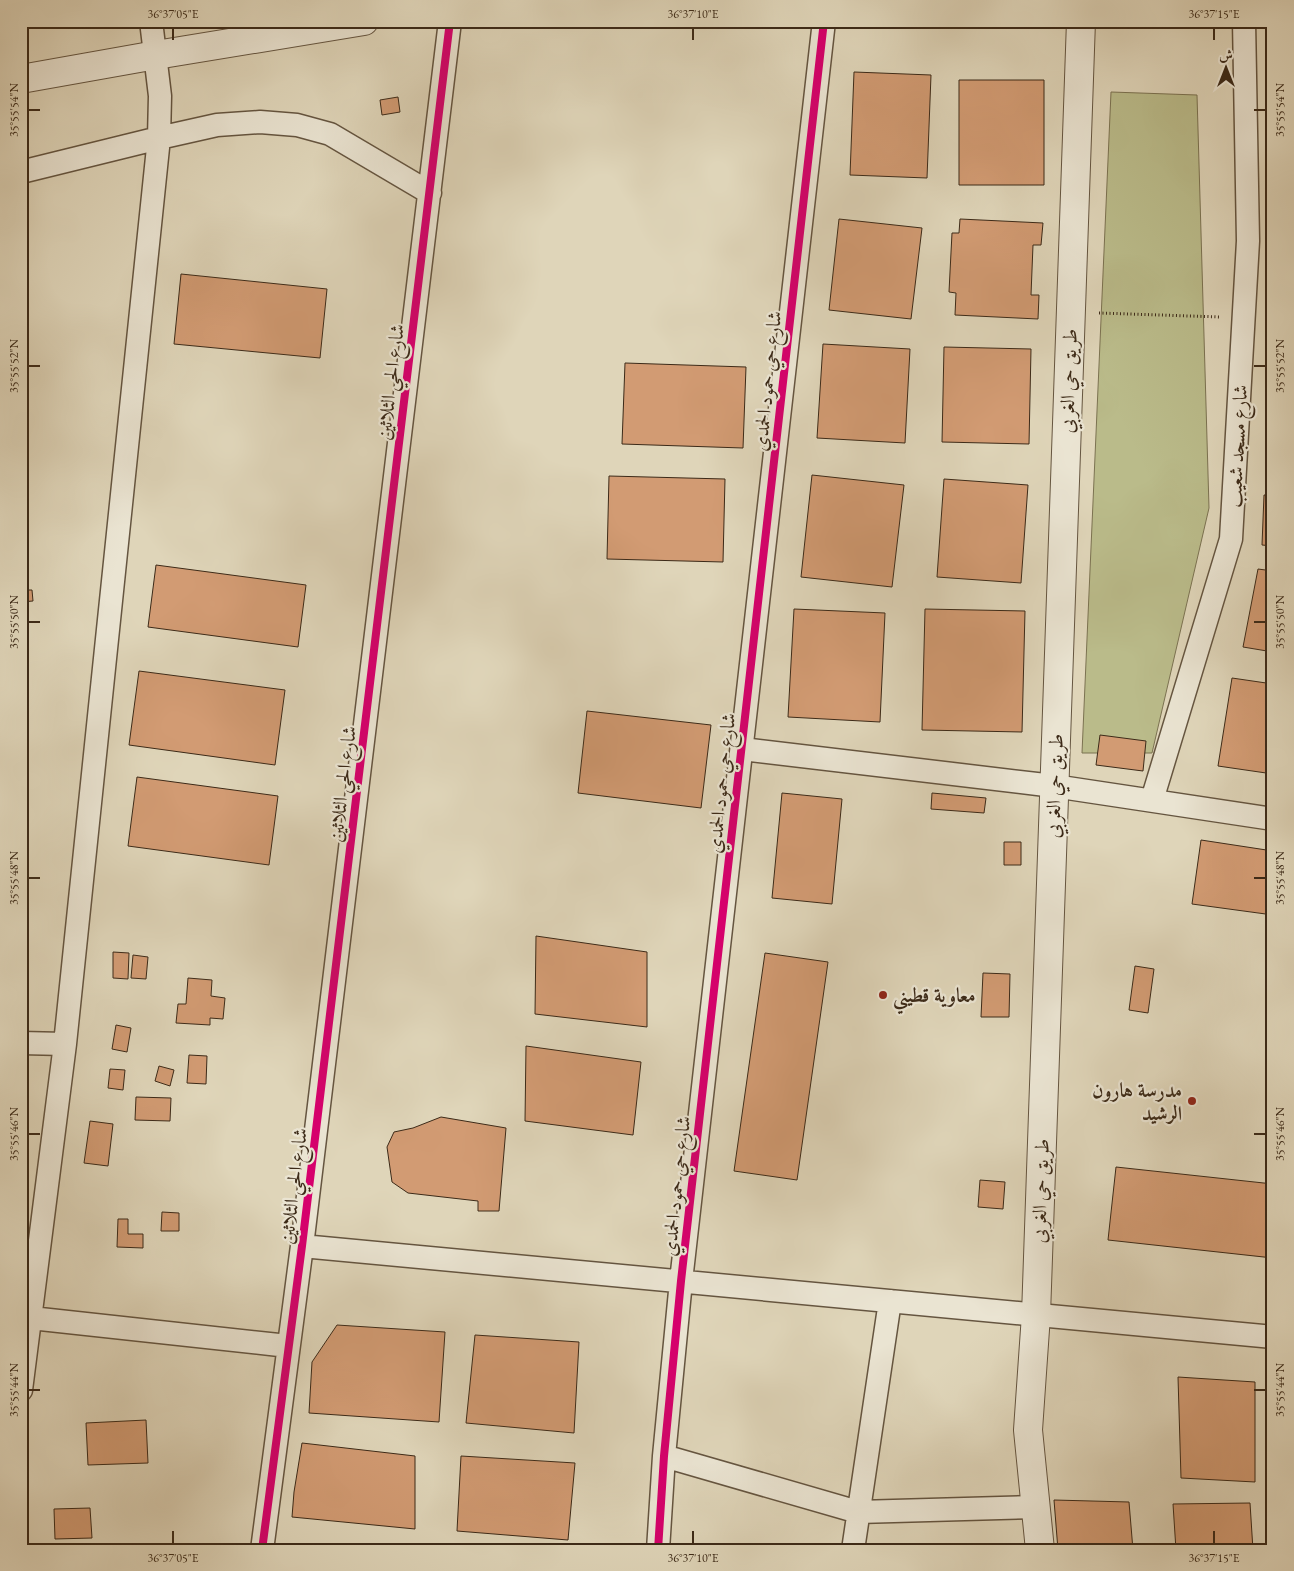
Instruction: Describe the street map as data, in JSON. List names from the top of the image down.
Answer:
{
  "streets": {
    "street": [
      "شارع حي حمود الحمدي",
      "طريق حي الغربي",
      "شارع الحي الثلاثين",
      "شارع مسجد شعيب"
    ]
  },
  "places": ["معاوية قطيني", "مدرسة هارون الرشيد"],
  "north": "top",
  "coordinates": [
    "36°37'05\"E",
    "36°37'10\"E",
    "36°37'15\"E",
    "35°55'54\"N",
    "35°55'52\"N",
    "35°55'50\"N",
    "35°55'48\"N",
    "35°55'46\"N",
    "35°55'44\"N"
  ]
}
